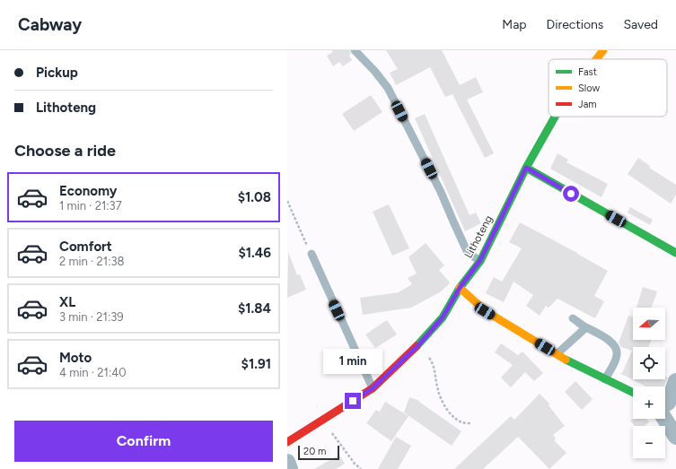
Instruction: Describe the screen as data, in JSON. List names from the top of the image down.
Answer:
{
  "streets": {
    "main road": ["Lithoteng"]
  },
  "legend": ["Fast", "Slow", "Jam"],
  "scale_bar": "20 m",
  "north": "left",
  "page": {
    "header": "Cabway",
    "nav": ["Map", "Directions", "Saved"],
    "banner": ["Pickup", "Lithoteng"],
    "heading": "Choose a ride",
    "list": [
      {
        "name": "Economy",
        "note": "1 min · 21:37",
        "value": "$1.08"
      },
      {
        "name": "Comfort",
        "note": "2 min · 21:38",
        "value": "$1.46"
      },
      {
        "name": "XL",
        "note": "3 min · 21:39",
        "value": "$1.84"
      },
      {
        "name": "Moto",
        "note": "4 min · 21:40",
        "value": "$1.91"
      }
    ],
    "map_buttons": ["+", "−"],
    "bubble": "1 min",
    "buttons": "Confirm",
    "scale": "20 m"
  }
}
